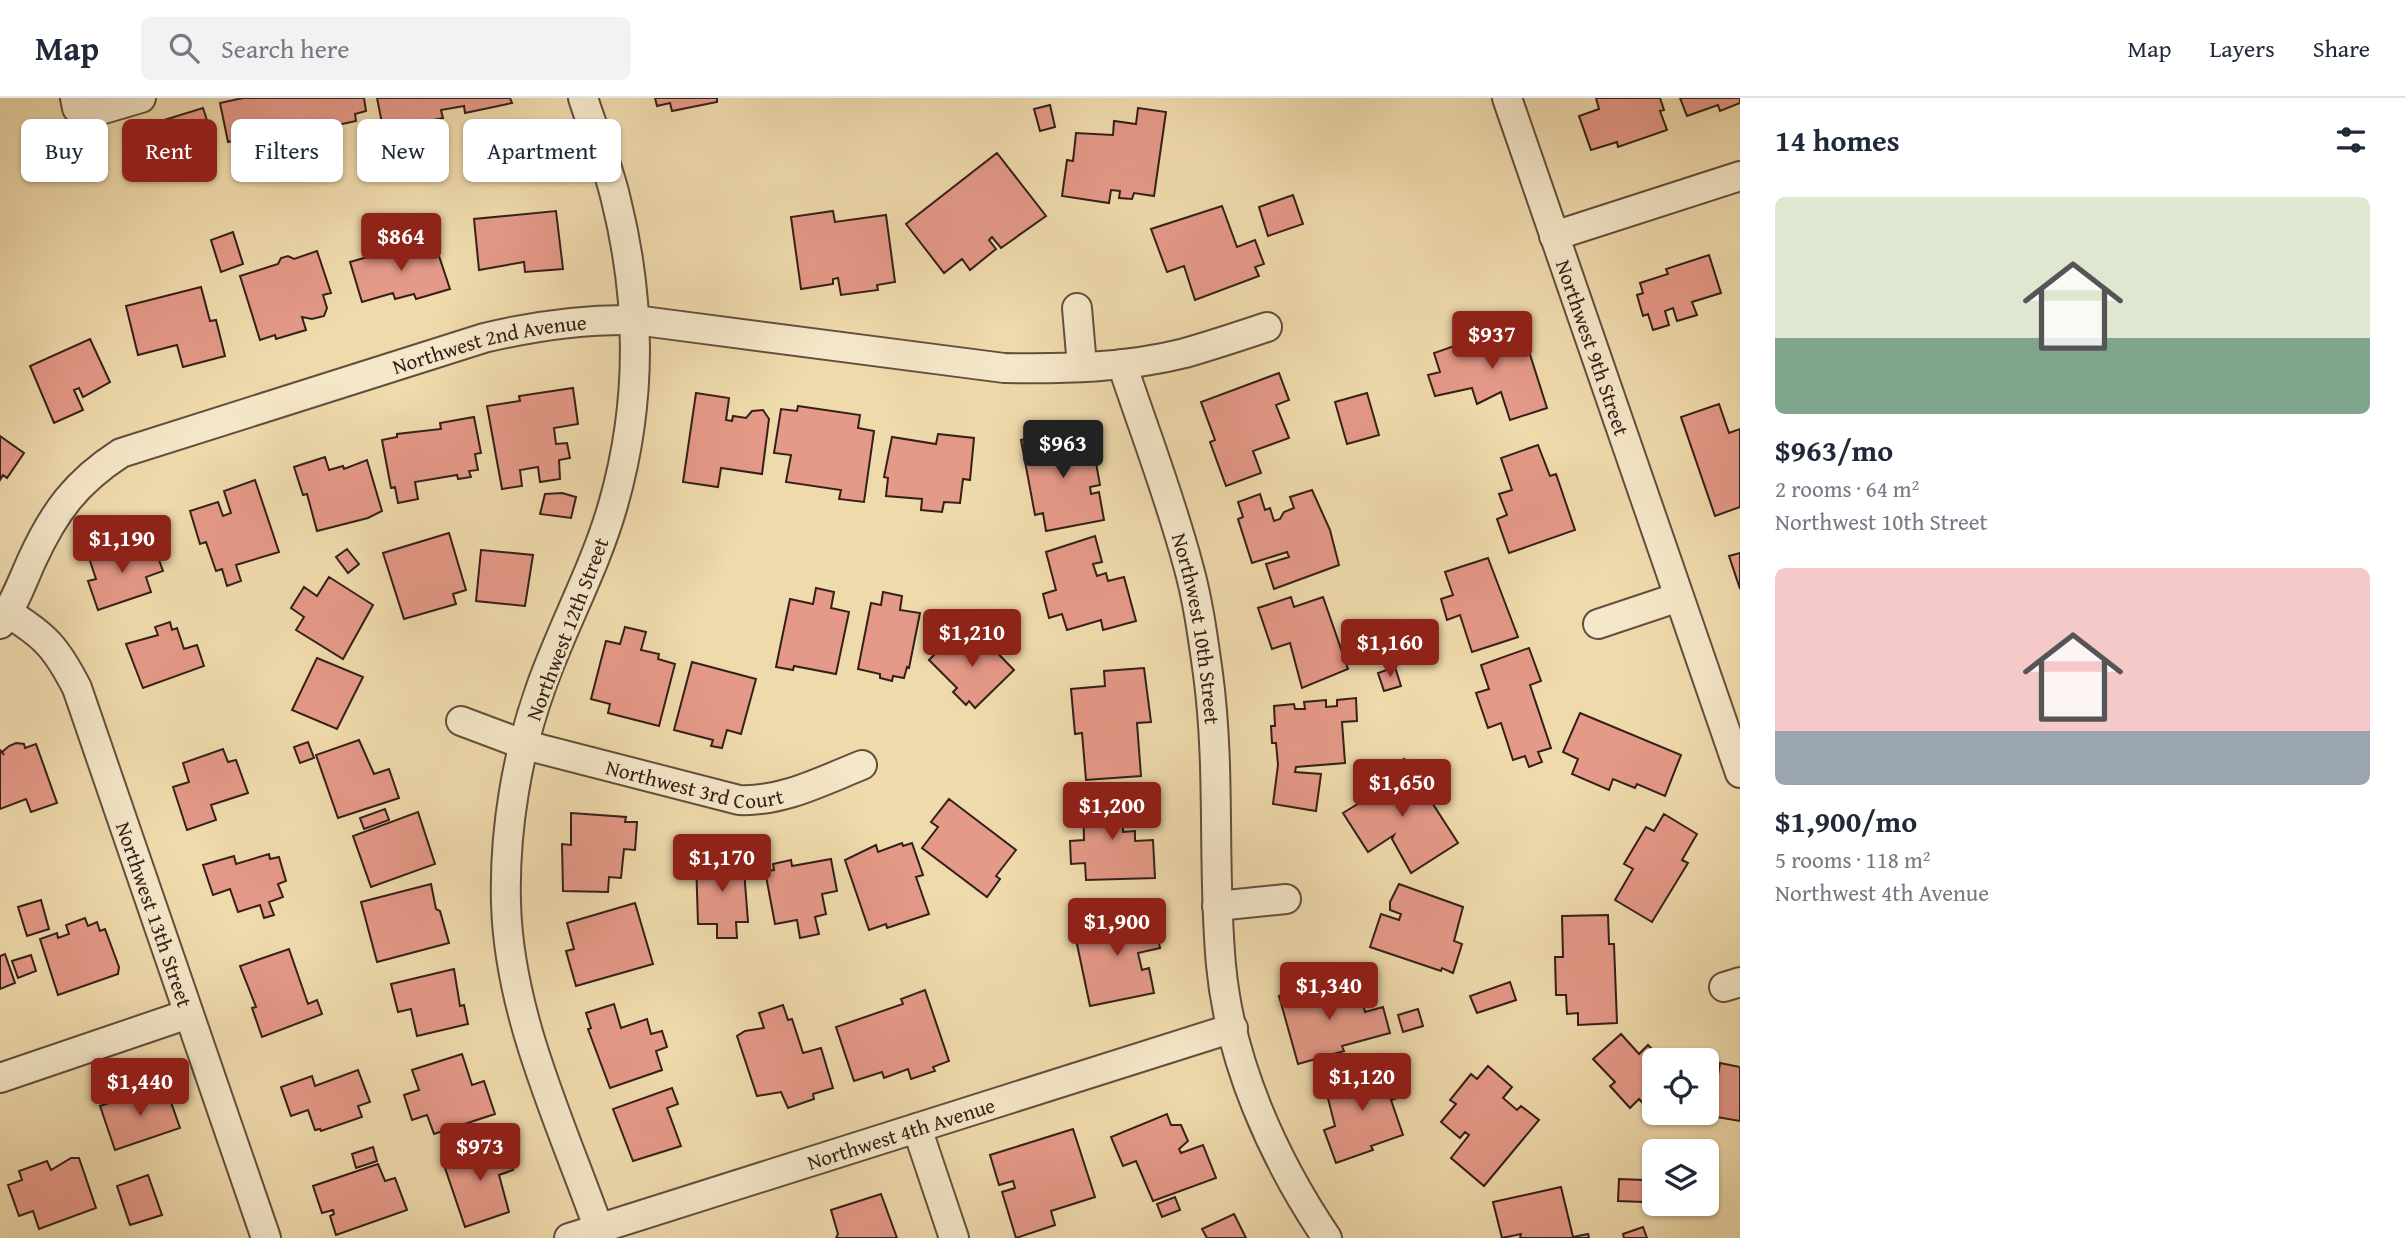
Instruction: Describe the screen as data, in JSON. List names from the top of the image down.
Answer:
{
  "streets": {
    "street": [
      "Northwest 2nd Avenue",
      "Northwest 9th Street",
      "Northwest 12th Street",
      "Northwest 10th Street",
      "Northwest 3rd Court",
      "Northwest 13th Street",
      "Northwest 4th Avenue"
    ]
  },
  "crossings": [
    ["Northwest 2nd Avenue", "Northwest 12th Street"],
    ["Northwest 2nd Avenue", "Northwest 10th Street"],
    ["Northwest 2nd Avenue", "Northwest 13th Street"],
    ["Northwest 12th Street", "Northwest 3rd Court"],
    ["Northwest 12th Street", "Northwest 4th Avenue"],
    ["Northwest 10th Street", "Northwest 4th Avenue"]
  ],
  "page": {
    "header": "Map",
    "search": "Search here",
    "nav": ["Map", "Layers", "Share"],
    "heading": "14 homes",
    "chip": [
      "Buy",
      "Rent",
      "Filters",
      "New",
      "Apartment"
    ],
    "list": [
      {
        "name": "$963/mo",
        "note": "2 rooms · 64 m² · Northwest 10th Street"
      },
      {
        "name": "$1,900/mo",
        "note": "5 rooms · 118 m² · Northwest 4th Avenue"
      }
    ],
    "price": [
      "$864",
      "$937",
      "$963",
      "$1,190",
      "$1,210",
      "$1,160",
      "$1,650",
      "$1,200",
      "$1,170",
      "$1,900",
      "$1,340",
      "$1,120",
      "$1,440",
      "$973"
    ]
  }
}
